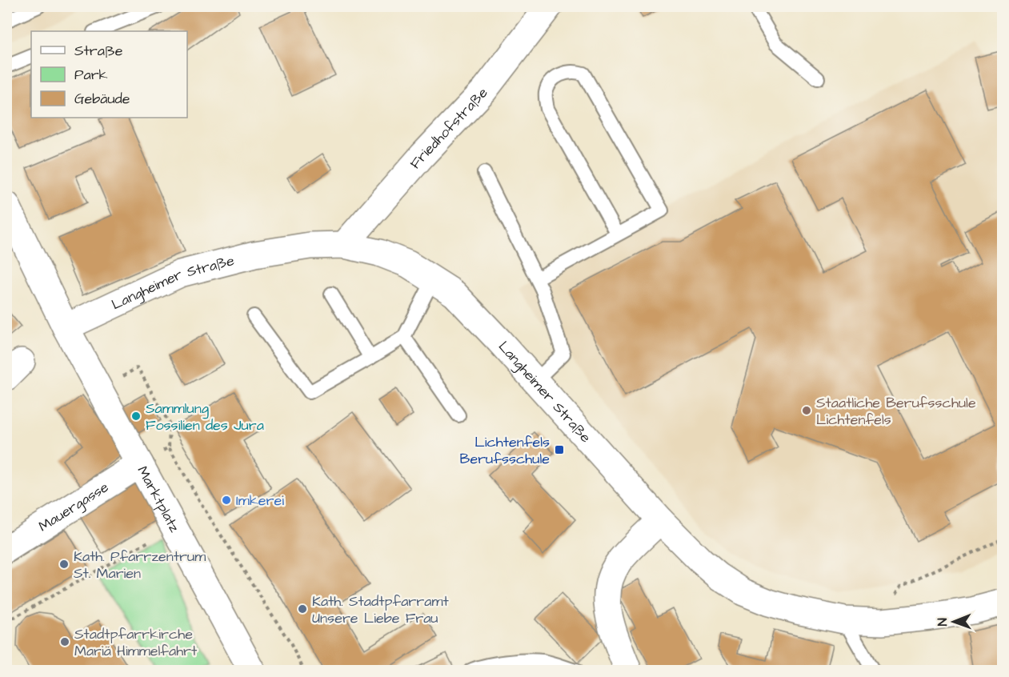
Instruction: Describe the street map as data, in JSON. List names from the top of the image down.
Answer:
{
  "streets": {
    "street": [
      "Friedhofstraße",
      "Langheimer Straße",
      "Marktplatz",
      "Mauergasse"
    ]
  },
  "crossings": [
    ["Friedhofstraße", "Langheimer Straße"],
    ["Langheimer Straße", "Marktplatz"],
    ["Marktplatz", "Mauergasse"]
  ],
  "places": {
    "other": [
      "Staatliche Berufsschule Lichtenfels",
      "Sammlung Fossilien des Jura",
      "Imkerei",
      "Kath. Pfarrzentrum St. Marien",
      "Kath. Stadtpfarramt Unsere Liebe Frau",
      "Stadtpfarrkirche Mariä Himmelfahrt"
    ],
    "transit": ["Lichtenfels Berufsschule"]
  },
  "legend": ["Straße", "Park", "Gebäude"],
  "north": "left"
}
